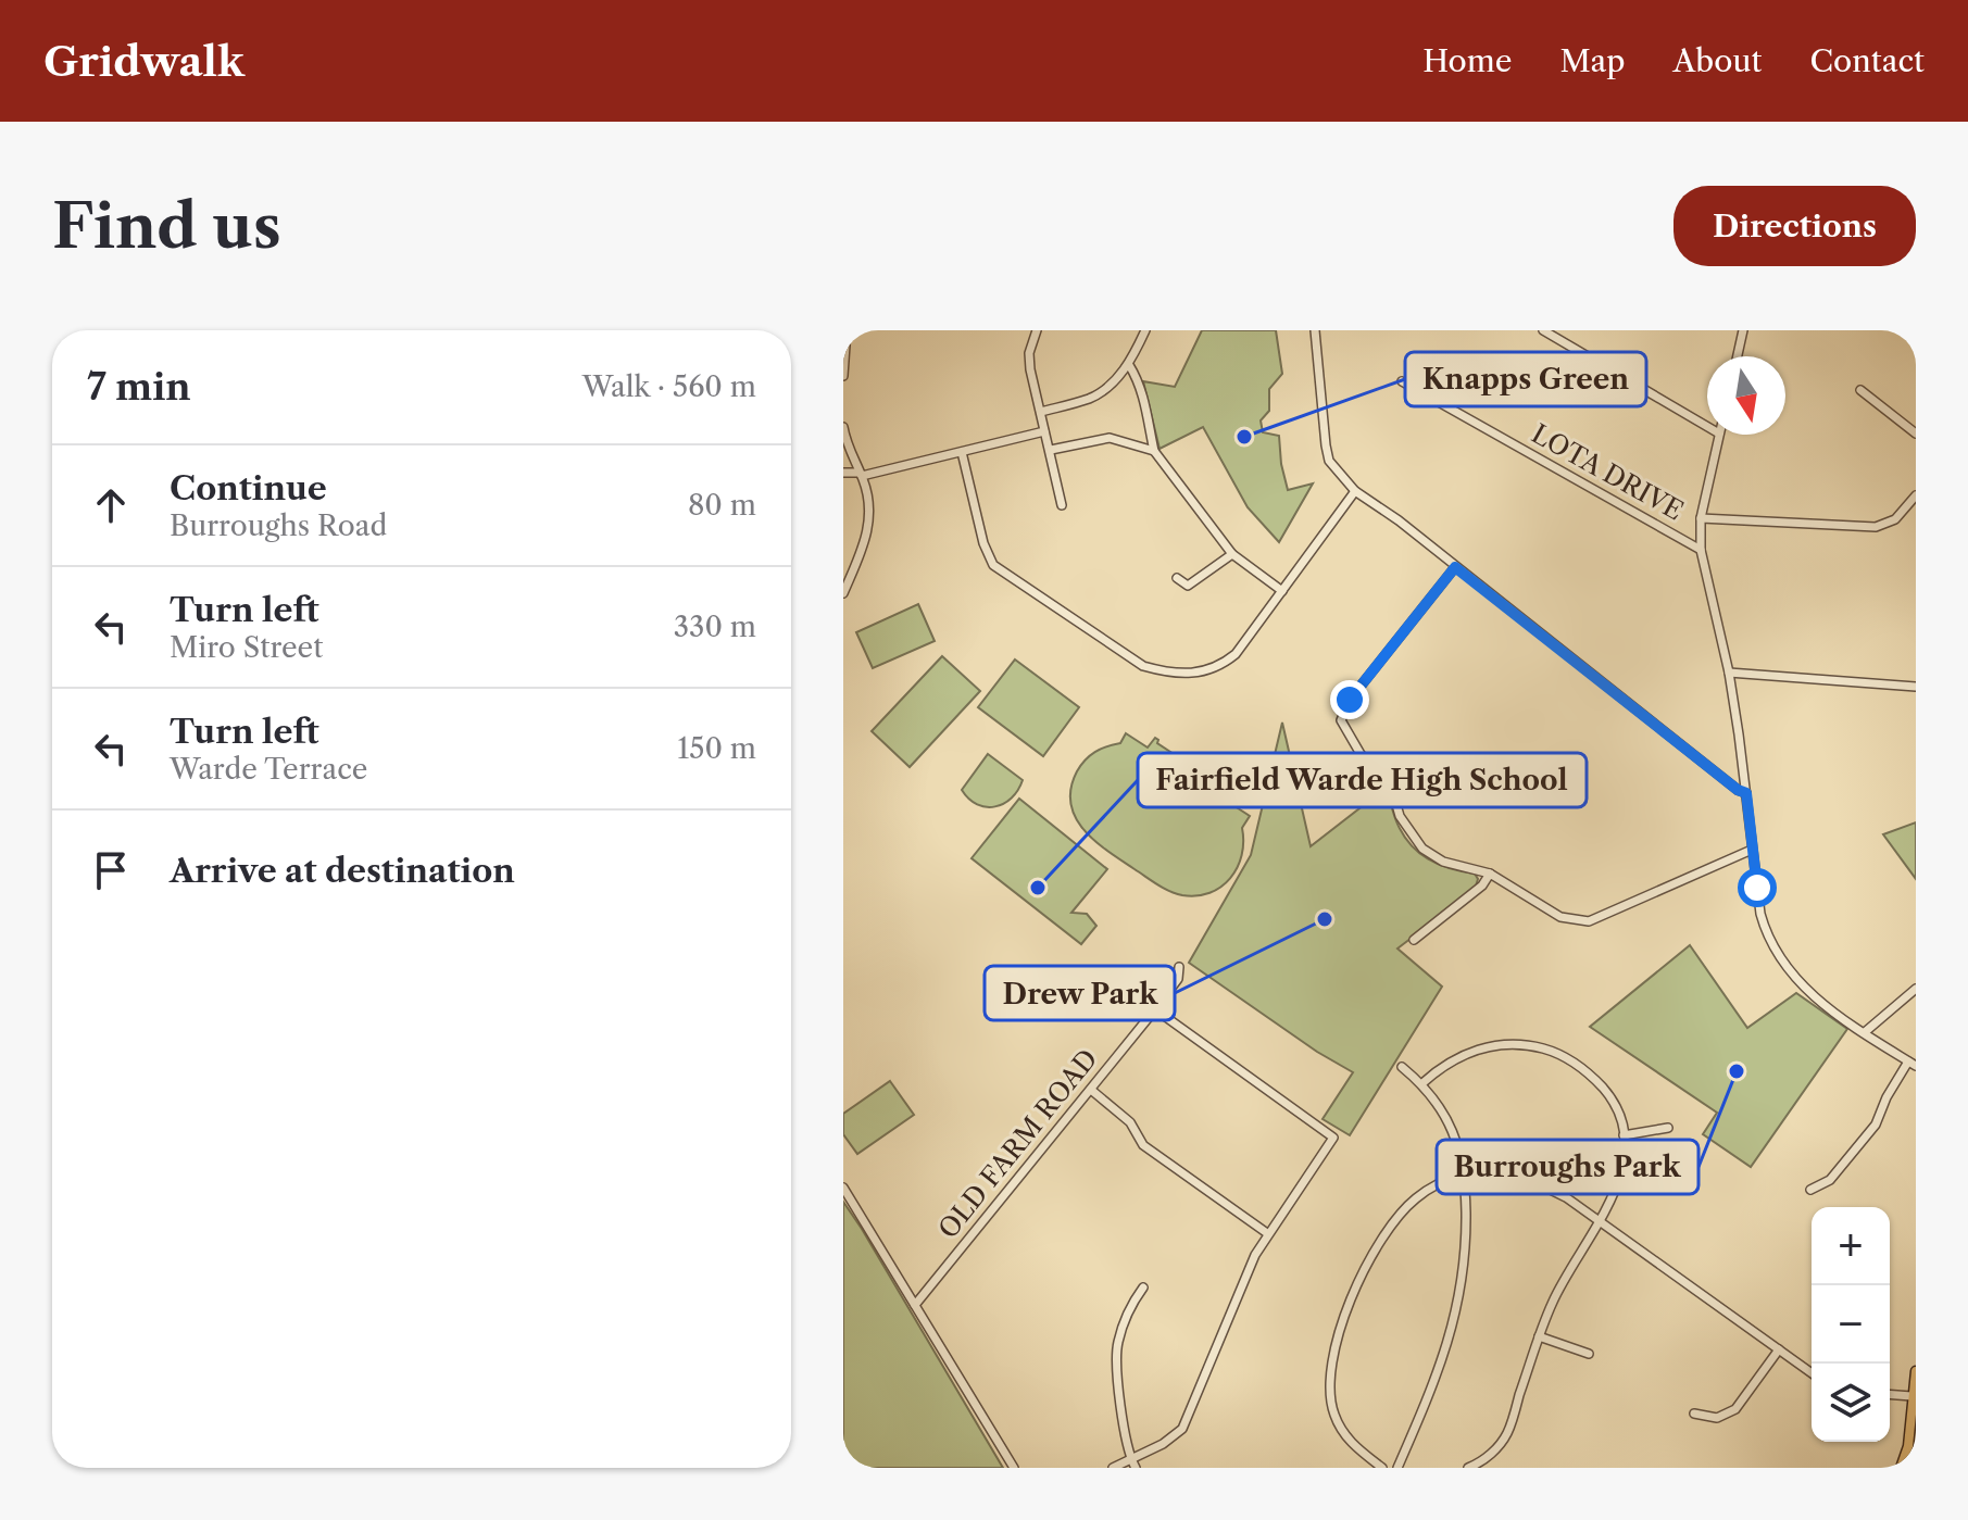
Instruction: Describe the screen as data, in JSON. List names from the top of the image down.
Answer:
{
  "streets": {
    "street": ["LOTA DRIVE", "OLD FARM ROAD"]
  },
  "places": [
    "Knapps Green",
    "Fairfield Warde High School",
    "Drew Park",
    "Burroughs Park"
  ],
  "north": "bottom",
  "page": {
    "header": "Gridwalk",
    "nav": [
      "Home",
      "Map",
      "About",
      "Contact"
    ],
    "buttons": "Directions",
    "title": "Find us",
    "heading": ["7 min", "Walk · 560 m"],
    "list": [
      ["Continue", "Burroughs Road", "80 m"],
      ["Turn left", "Miro Street", "330 m"],
      ["Turn left", "Warde Terrace", "150 m"],
      "Arrive at destination"
    ],
    "map_buttons": ["+", "−"]
  }
}
